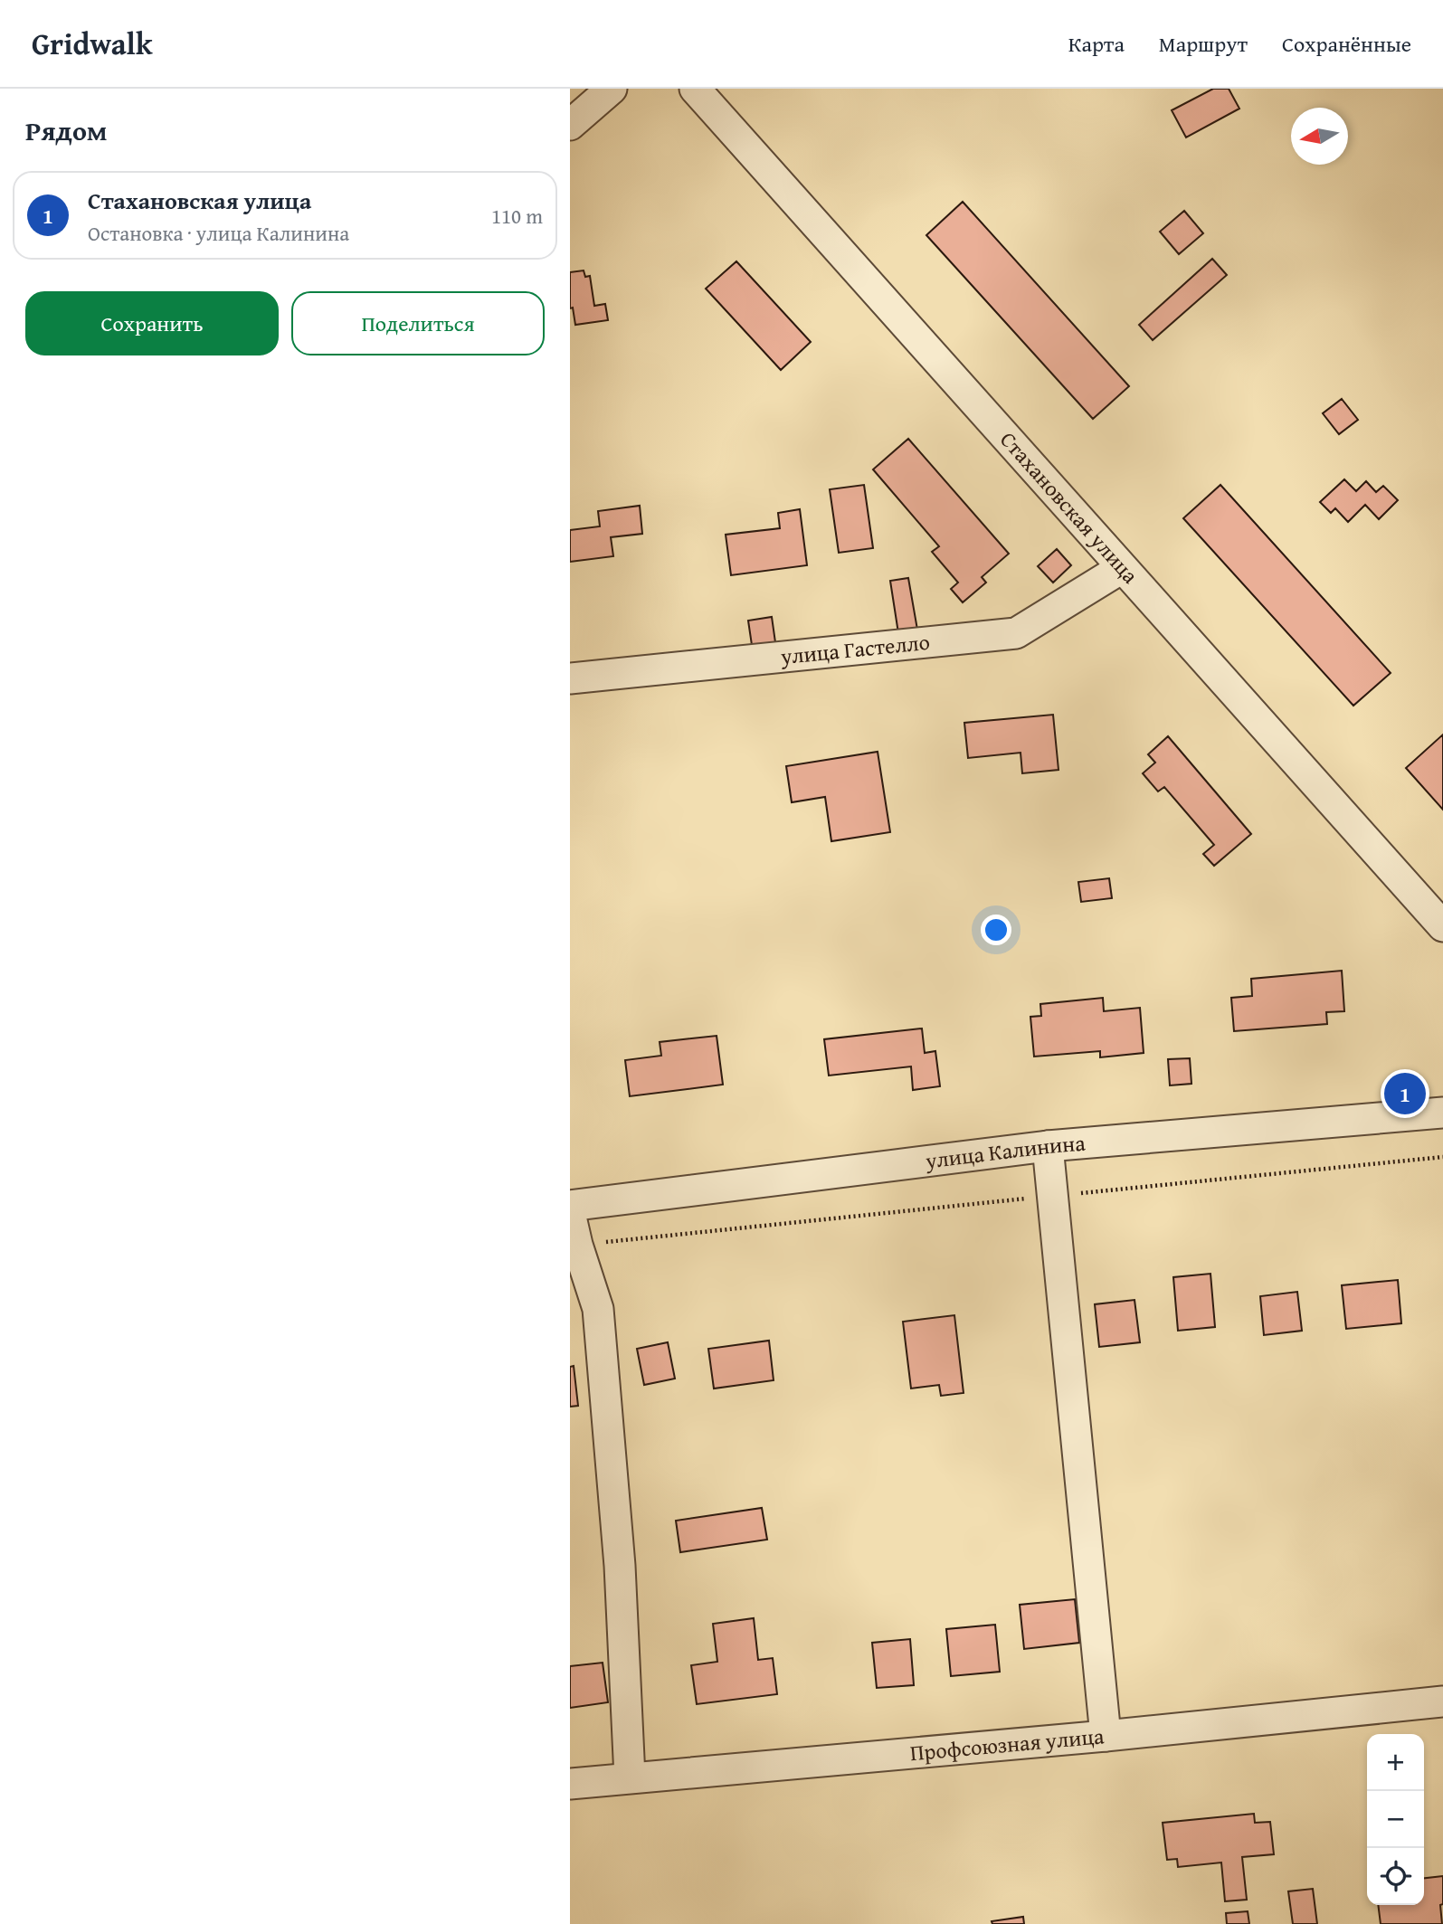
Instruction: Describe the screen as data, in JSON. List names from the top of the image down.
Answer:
{
  "streets": {
    "street": [
      "Стахановская улица",
      "улица Гастелло",
      "улица Калинина",
      "Профсоюзная улица"
    ]
  },
  "crossings": [
    ["Стахановская улица", "улица Гастелло"]
  ],
  "north": "left",
  "page": {
    "header": "Gridwalk",
    "nav": ["Карта", "Маршрут", "Сохранённые"],
    "heading": "Рядом",
    "list": [
      {
        "mark": "1",
        "name": "Стахановская улица",
        "note": "Остановка · улица Калинина",
        "value": "110 m"
      }
    ],
    "buttons": ["Сохранить", "Поделиться"],
    "pins": "1",
    "map_buttons": ["+", "−"]
  }
}
